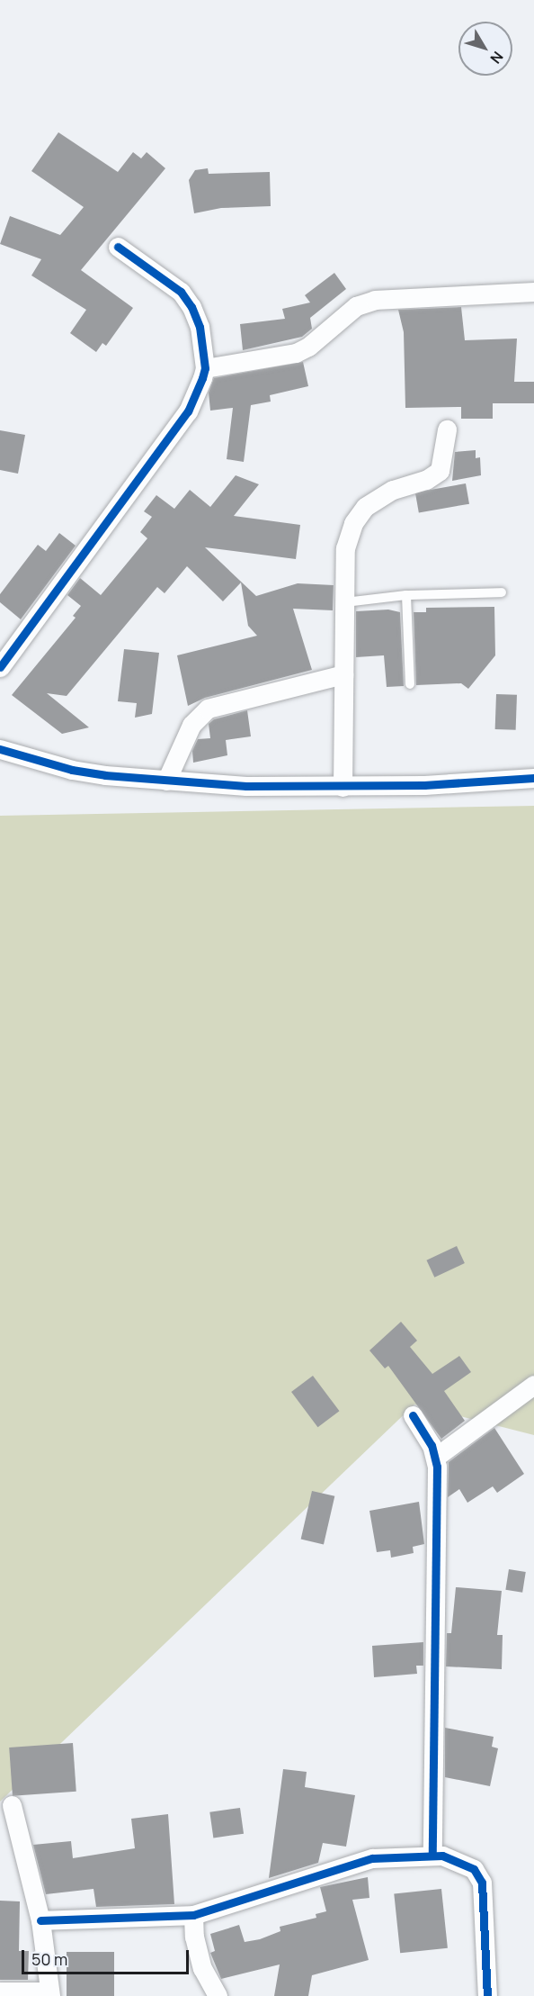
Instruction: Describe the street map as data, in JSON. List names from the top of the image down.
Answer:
{
  "scale_bar": "50 m",
  "north": "bottom right"
}
